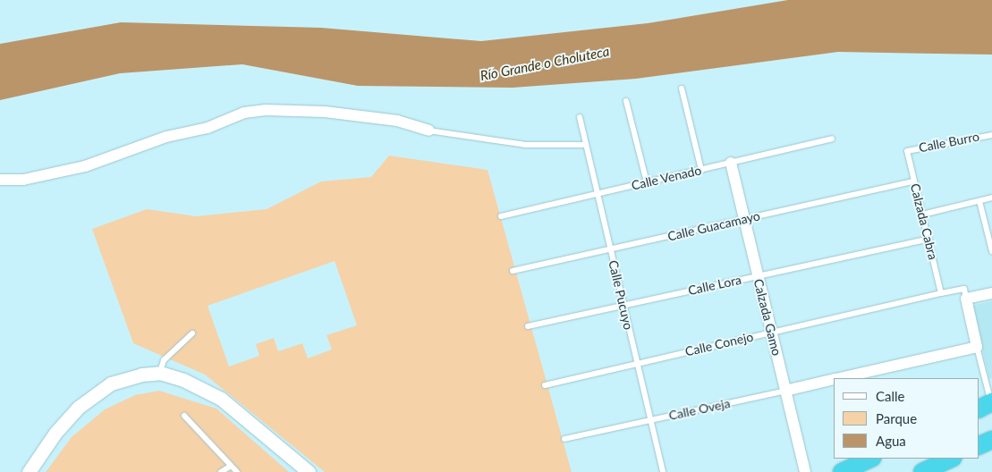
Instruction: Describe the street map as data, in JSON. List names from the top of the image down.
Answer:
{
  "streets": {
    "street": ["Calzada Gamo", "Calle Oveja"],
    "lane": [
      "Calle Burro",
      "Calle Venado",
      "Calzada Cabra",
      "Calle Guacamayo",
      "Calle Lora",
      "Calle Pucuyo",
      "Calle Conejo"
    ]
  },
  "crossings": [
    ["Calle Burro", "Calzada Cabra"],
    ["Calle Venado", "Calle Pucuyo"],
    ["Calle Venado", "Calzada Gamo"],
    ["Calzada Cabra", "Calle Guacamayo"],
    ["Calzada Cabra", "Calle Lora"],
    ["Calzada Cabra", "Calle Conejo"],
    ["Calle Guacamayo", "Calle Pucuyo"],
    ["Calle Guacamayo", "Calzada Gamo"],
    ["Calle Lora", "Calle Pucuyo"],
    ["Calle Lora", "Calzada Gamo"],
    ["Calle Pucuyo", "Calle Conejo"],
    ["Calle Pucuyo", "Calle Oveja"],
    ["Calzada Gamo", "Calle Conejo"],
    ["Calzada Gamo", "Calle Oveja"]
  ],
  "water": ["Río Grande o Choluteca"],
  "legend": ["Calle", "Parque", "Agua"]
}
